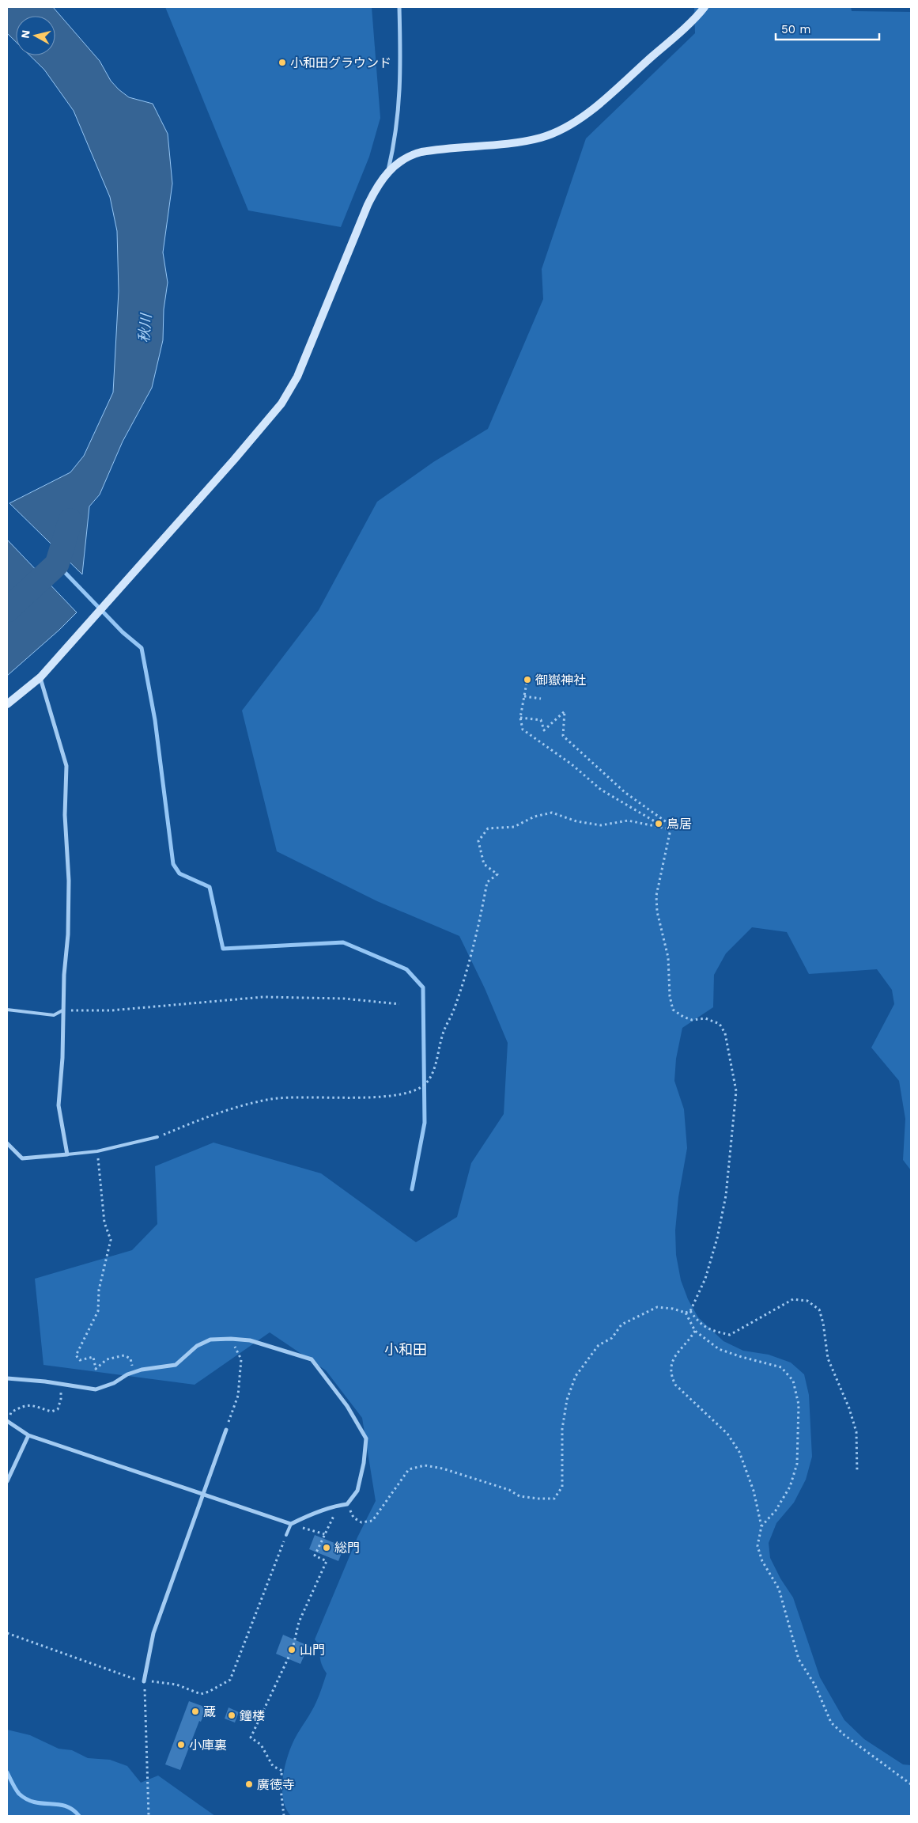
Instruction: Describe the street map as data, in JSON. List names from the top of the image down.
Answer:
{
  "districts": ["小和田"],
  "water": ["秋川"],
  "places": [
    "小和田グラウンド",
    "御嶽神社",
    "鳥居",
    "総門",
    "山門",
    "蔵",
    "鐘楼",
    "小庫裏",
    "廣徳寺"
  ],
  "scale_bar": "50 m",
  "north": "left"
}
